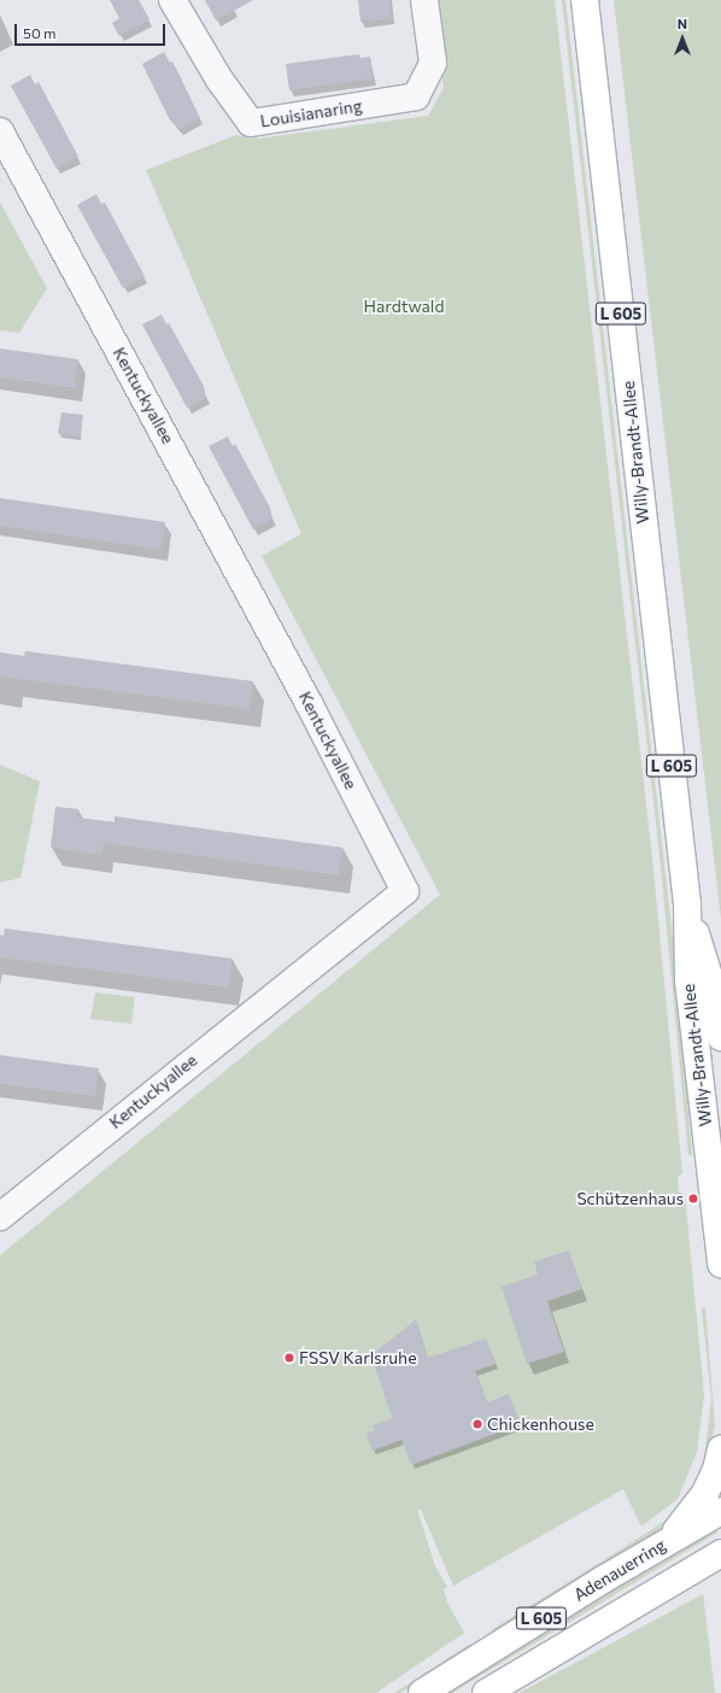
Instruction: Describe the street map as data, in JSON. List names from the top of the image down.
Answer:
{
  "streets": {
    "main road": ["L 605", "Willy-Brandt-Allee", "Adenauerring"],
    "street": ["Louisianaring", "Kentuckyallee"]
  },
  "parks": ["Hardtwald"],
  "places": ["Schützenhaus", "FSSV Karlsruhe", "Chickenhouse"],
  "scale_bar": "50 m",
  "north": "top"
}
